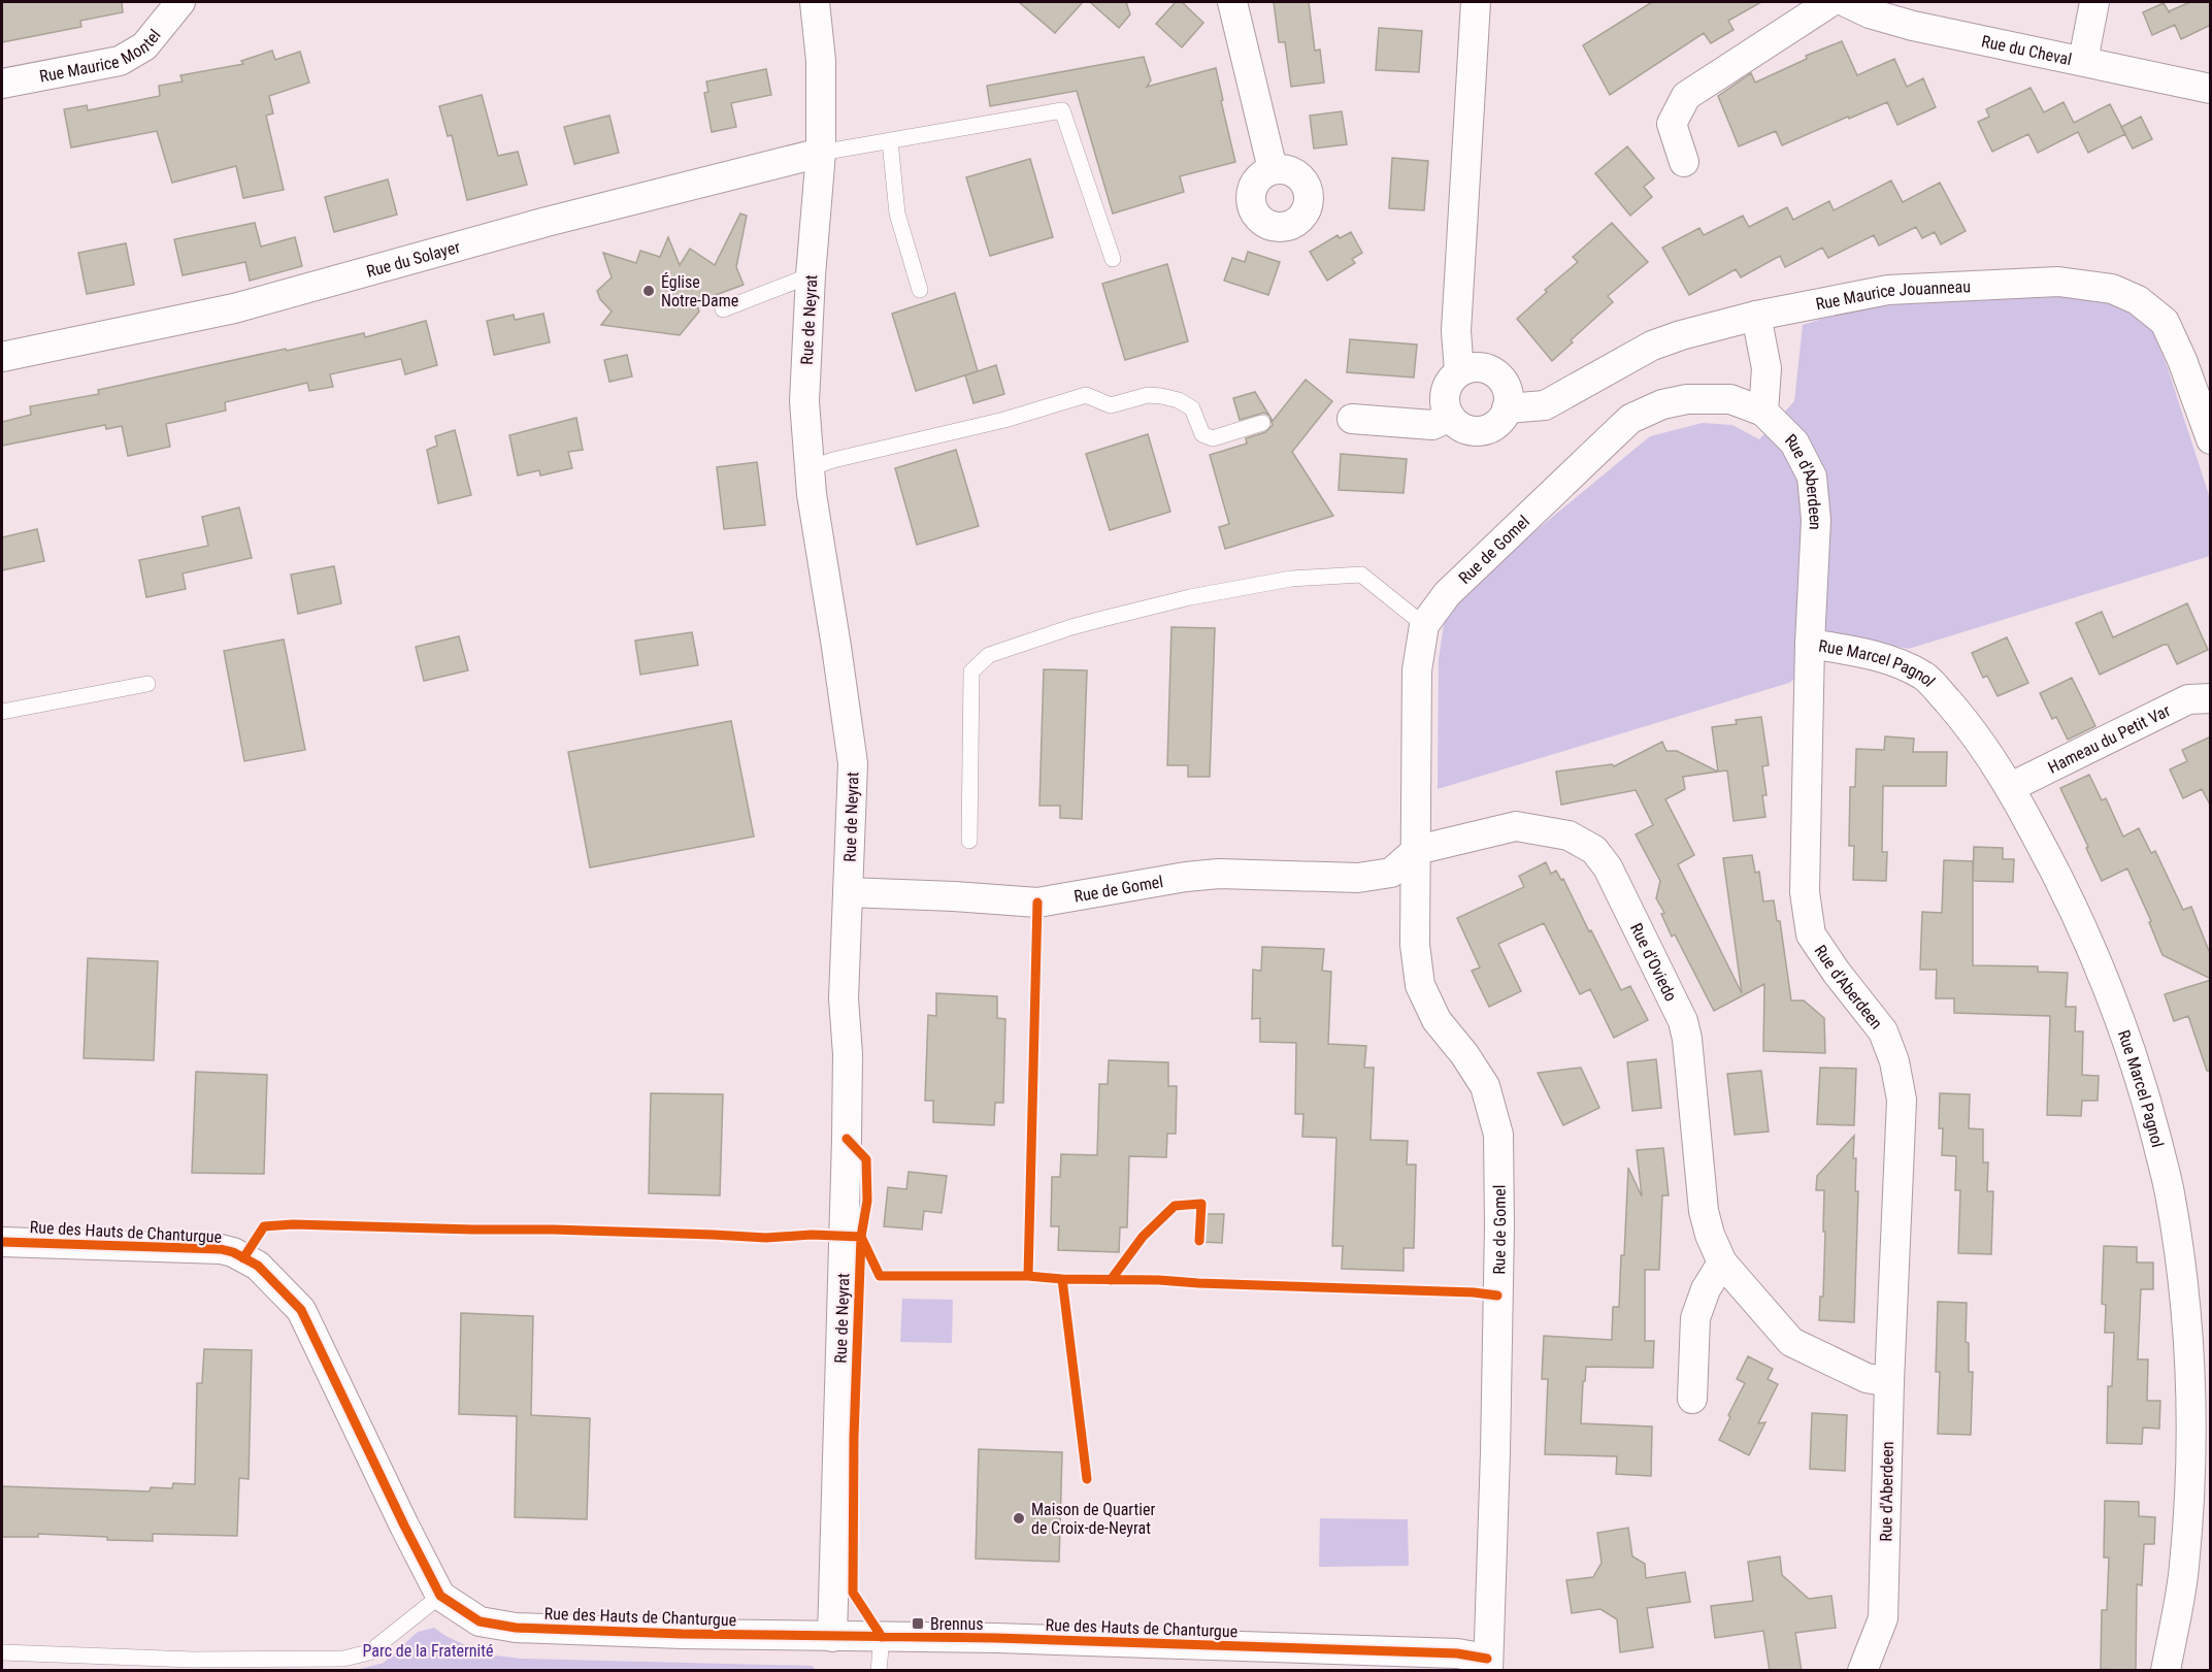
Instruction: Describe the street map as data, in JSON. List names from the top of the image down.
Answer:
{
  "streets": {
    "street": [
      "Rue du Cheval",
      "Rue Maurice Montel",
      "Rue du Solayer",
      "Rue Maurice Jouanneau",
      "Rue de Neyrat",
      "Rue d'Aberdeen",
      "Rue de Gomel",
      "Rue Marcel Pagnol",
      "Hameau du Petit Var",
      "Rue d'Oviedo",
      "Rue des Hauts de Chanturgue"
    ]
  },
  "crossings": [
    ["Rue du Solayer", "Rue de Neyrat"],
    ["Rue de Neyrat", "Rue de Gomel"],
    ["Rue de Neyrat", "Rue des Hauts de Chanturgue"],
    ["Rue d'Aberdeen", "Rue de Gomel"],
    ["Rue d'Aberdeen", "Rue Marcel Pagnol"],
    ["Rue d'Aberdeen", "Rue d'Oviedo"],
    ["Rue de Gomel", "Rue d'Oviedo"],
    ["Rue de Gomel", "Rue des Hauts de Chanturgue"],
    ["Rue Marcel Pagnol", "Hameau du Petit Var"]
  ],
  "parks": ["Parc de la Fraternité"],
  "places": {
    "other": ["Église Notre-Dame", "Maison de Quartier de Croix-de-Neyrat"],
    "transit": ["Brennus"]
  }
}
